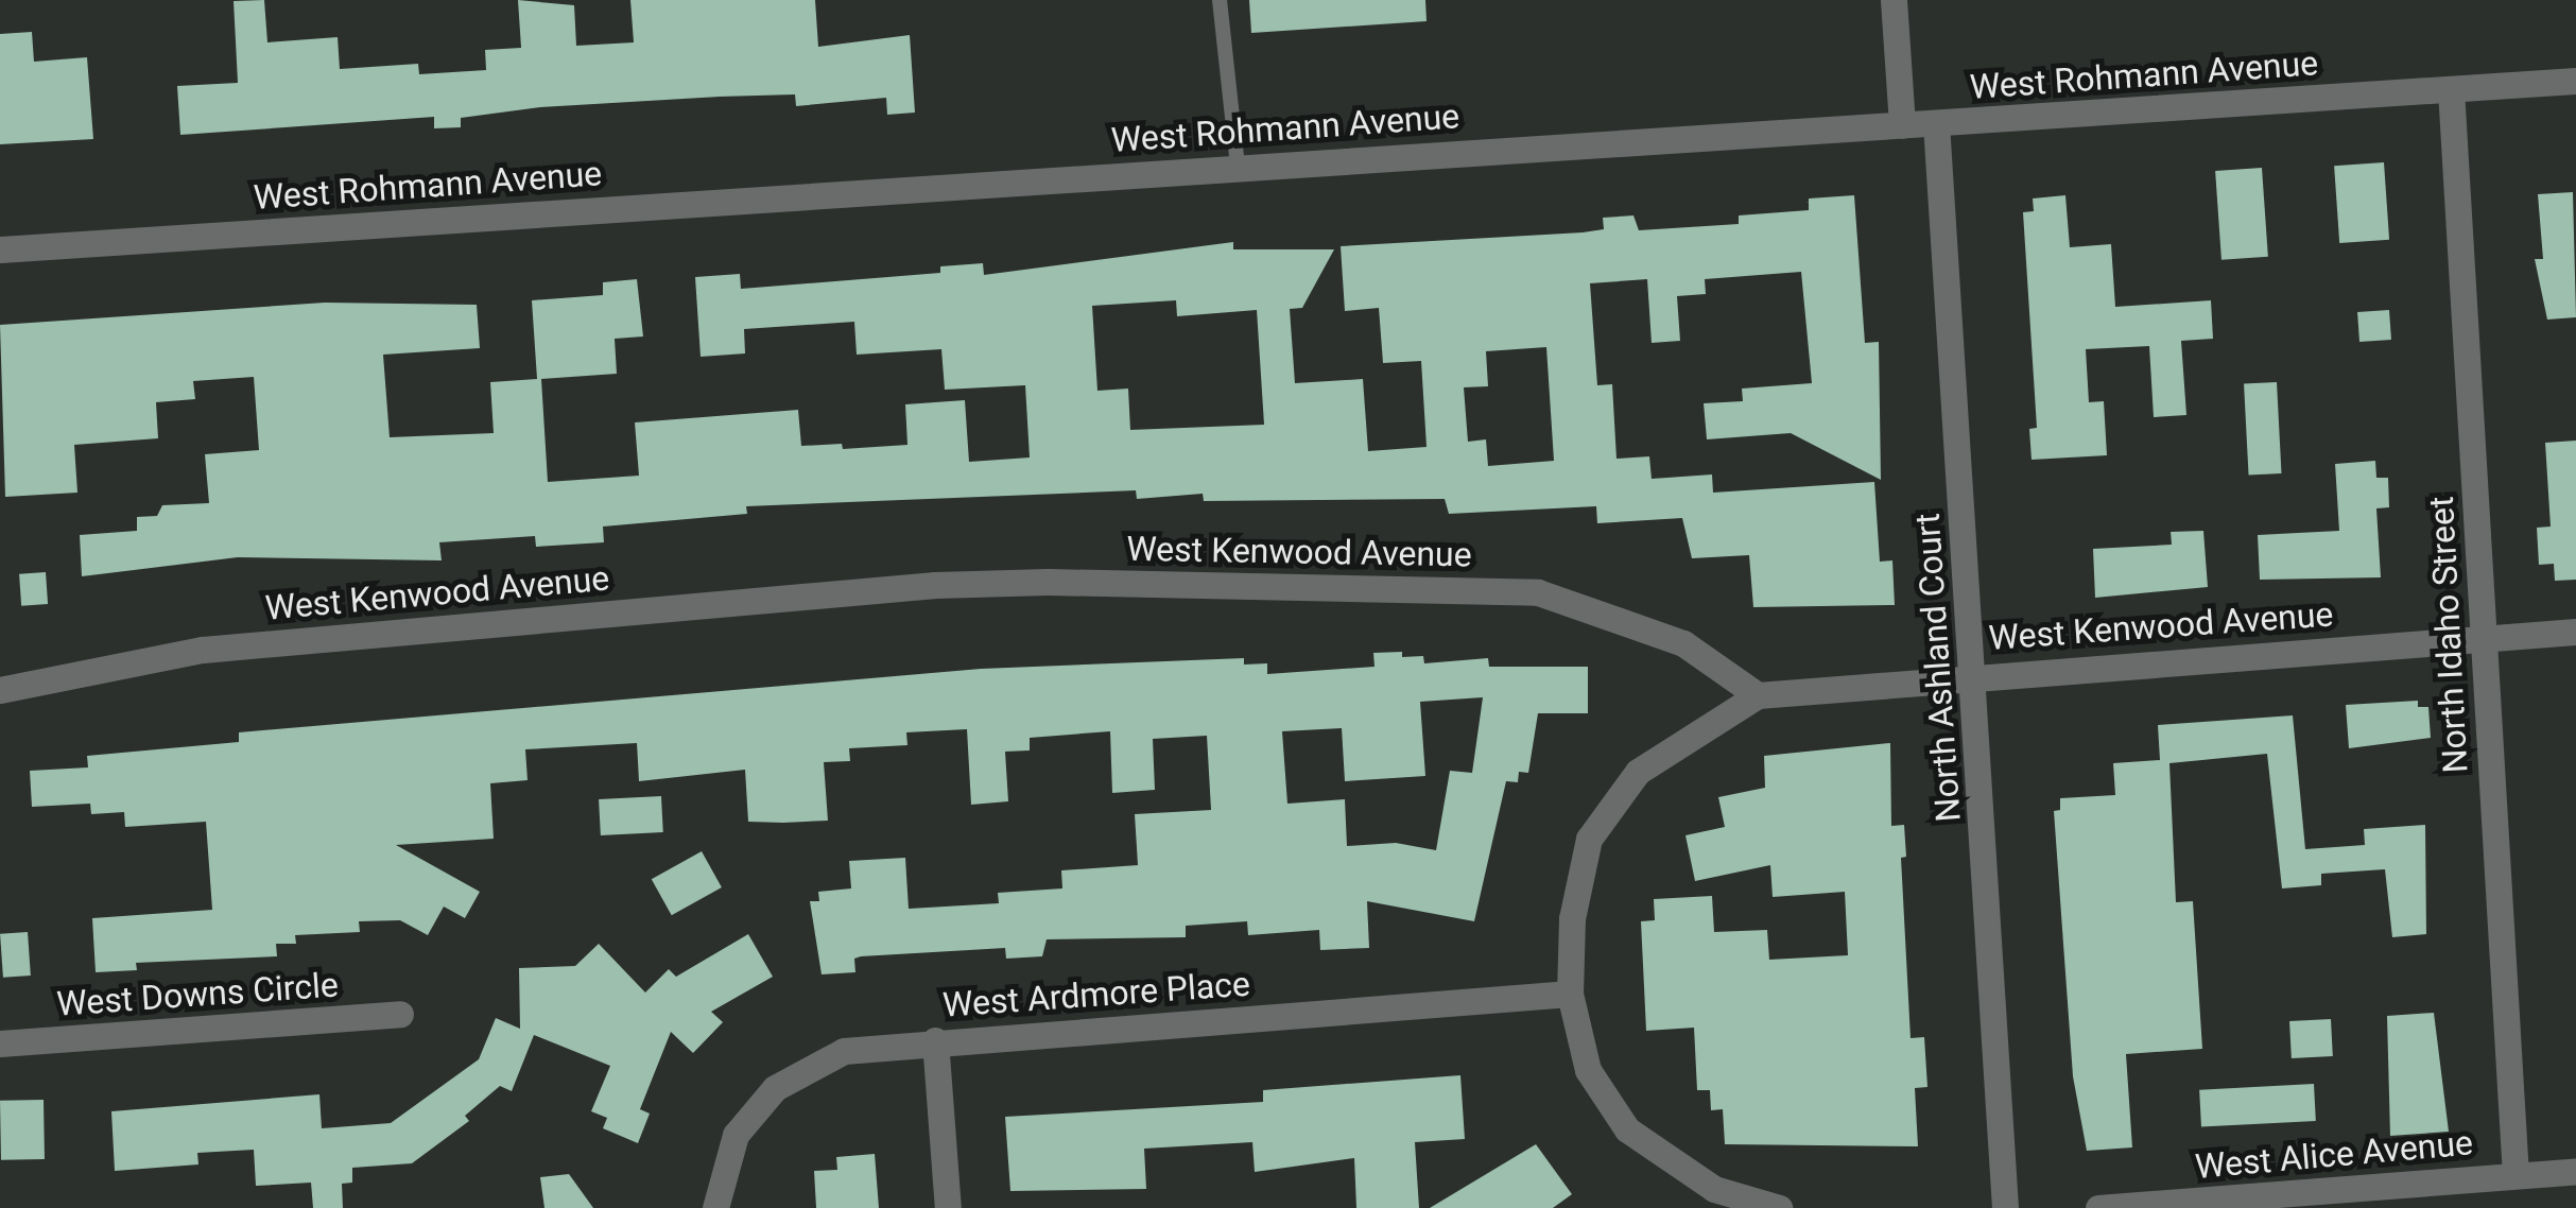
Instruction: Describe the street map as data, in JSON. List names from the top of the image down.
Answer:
{
  "streets": {
    "street": [
      "West Rohmann Avenue",
      "West Kenwood Avenue",
      "North Idaho Street",
      "North Ashland Court",
      "West Downs Circle",
      "West Ardmore Place",
      "West Alice Avenue"
    ]
  },
  "crossings": [
    ["West Rohmann Avenue", "North Idaho Street"],
    ["West Rohmann Avenue", "North Ashland Court"],
    ["West Kenwood Avenue", "North Idaho Street"],
    ["West Kenwood Avenue", "North Ashland Court"],
    ["North Idaho Street", "West Alice Avenue"]
  ]
}
